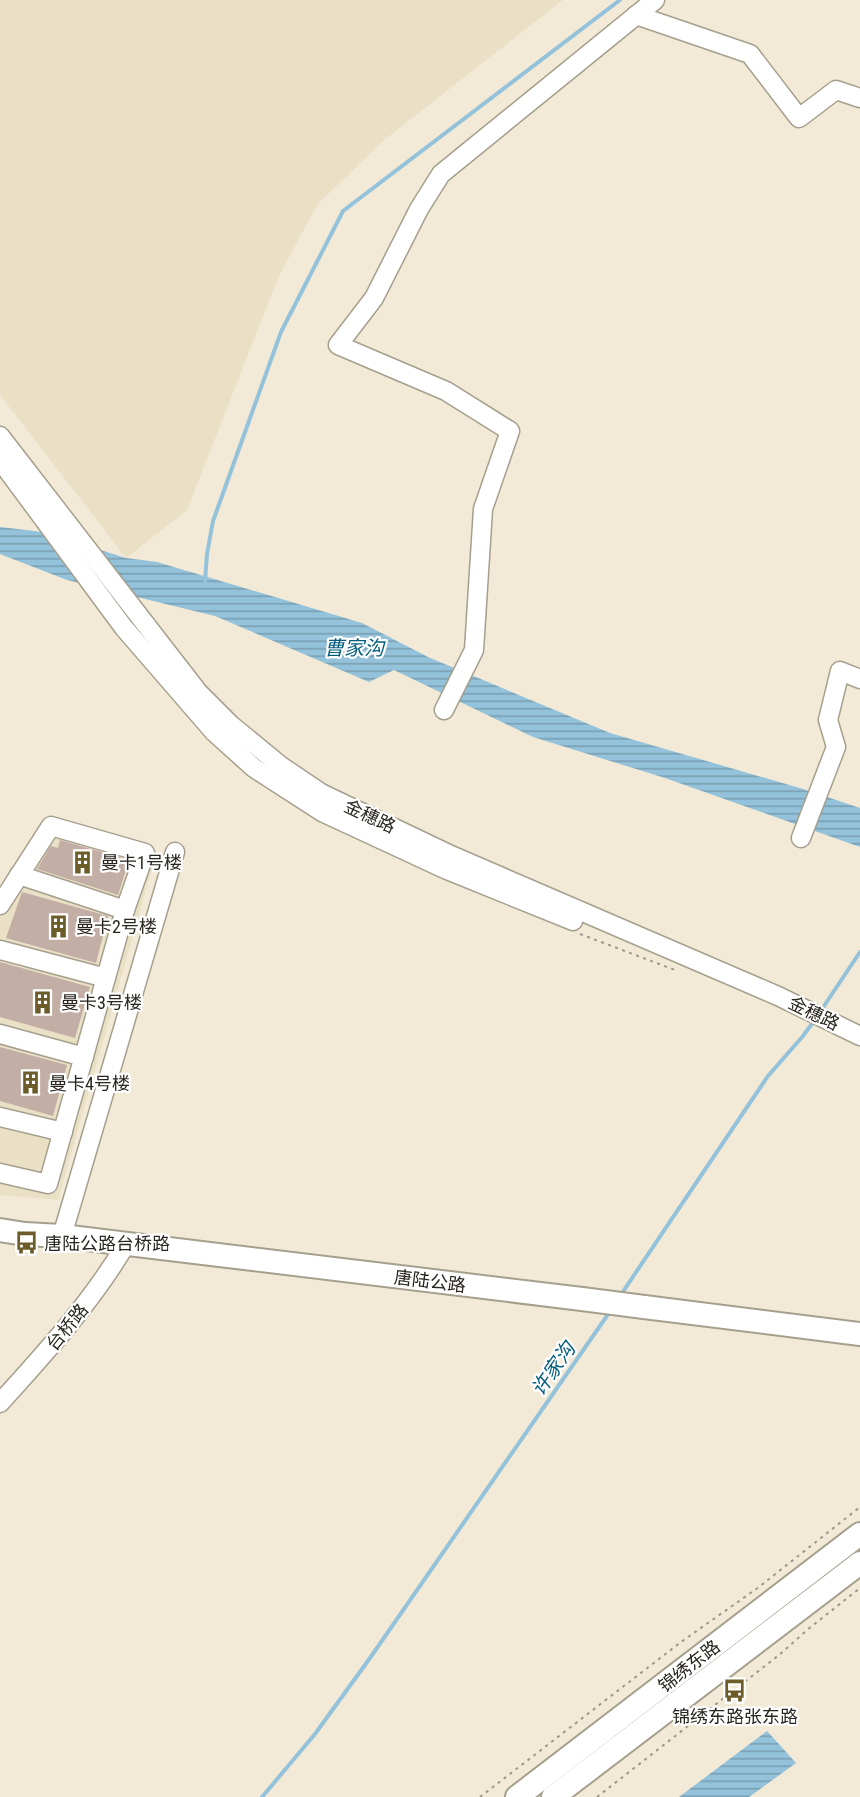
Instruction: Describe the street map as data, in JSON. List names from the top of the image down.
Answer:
{
  "streets": {
    "main road": ["唐陆公路", "锦绣东路"],
    "street": ["金穗路", "台桥路"]
  },
  "crossings": [
    ["唐陆公路", "台桥路"]
  ],
  "water": ["曹家沟", "许家沟"],
  "places": {
    "building": [
      "曼卡1号楼",
      "曼卡2号楼",
      "曼卡3号楼",
      "曼卡4号楼"
    ],
    "bus stop": ["唐陆公路台桥路", "锦绣东路张东路"]
  }
}
